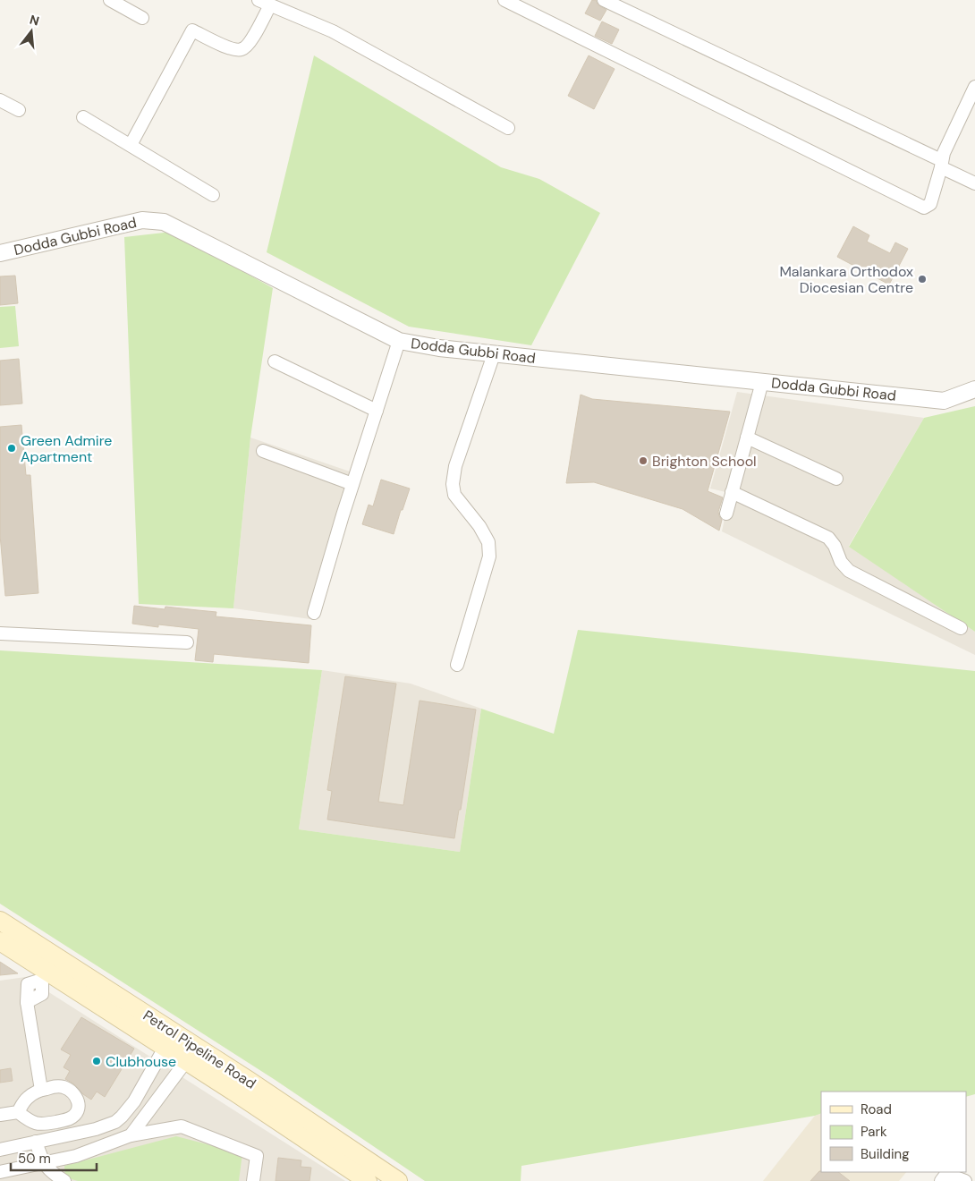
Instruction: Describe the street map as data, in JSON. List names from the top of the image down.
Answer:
{
  "streets": {
    "main road": ["Petrol Pipeline Road"],
    "street": ["Dodda Gubbi Road"]
  },
  "places": [
    "Malankara Orthodox Diocesian Centre",
    "Green Admire Apartment",
    "Brighton School",
    "Clubhouse"
  ],
  "legend": ["Road", "Park", "Building"],
  "scale_bar": "50 m",
  "north": "top"
}
